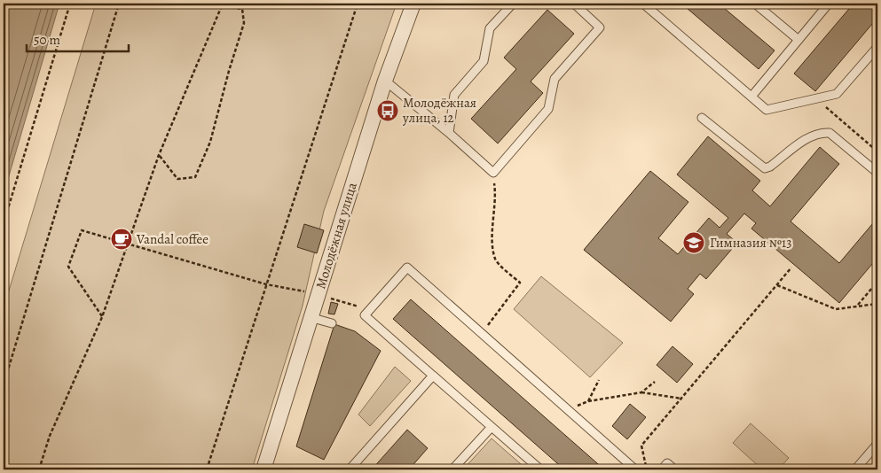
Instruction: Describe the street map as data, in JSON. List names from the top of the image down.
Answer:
{
  "streets": {
    "street": ["Молодёжная улица"]
  },
  "places": {
    "bus stop": ["Молодёжная улица, 12"],
    "cafe": ["Vandal coffee"],
    "school or university": ["Гимназия №13"]
  },
  "scale_bar": "50 m"
}
